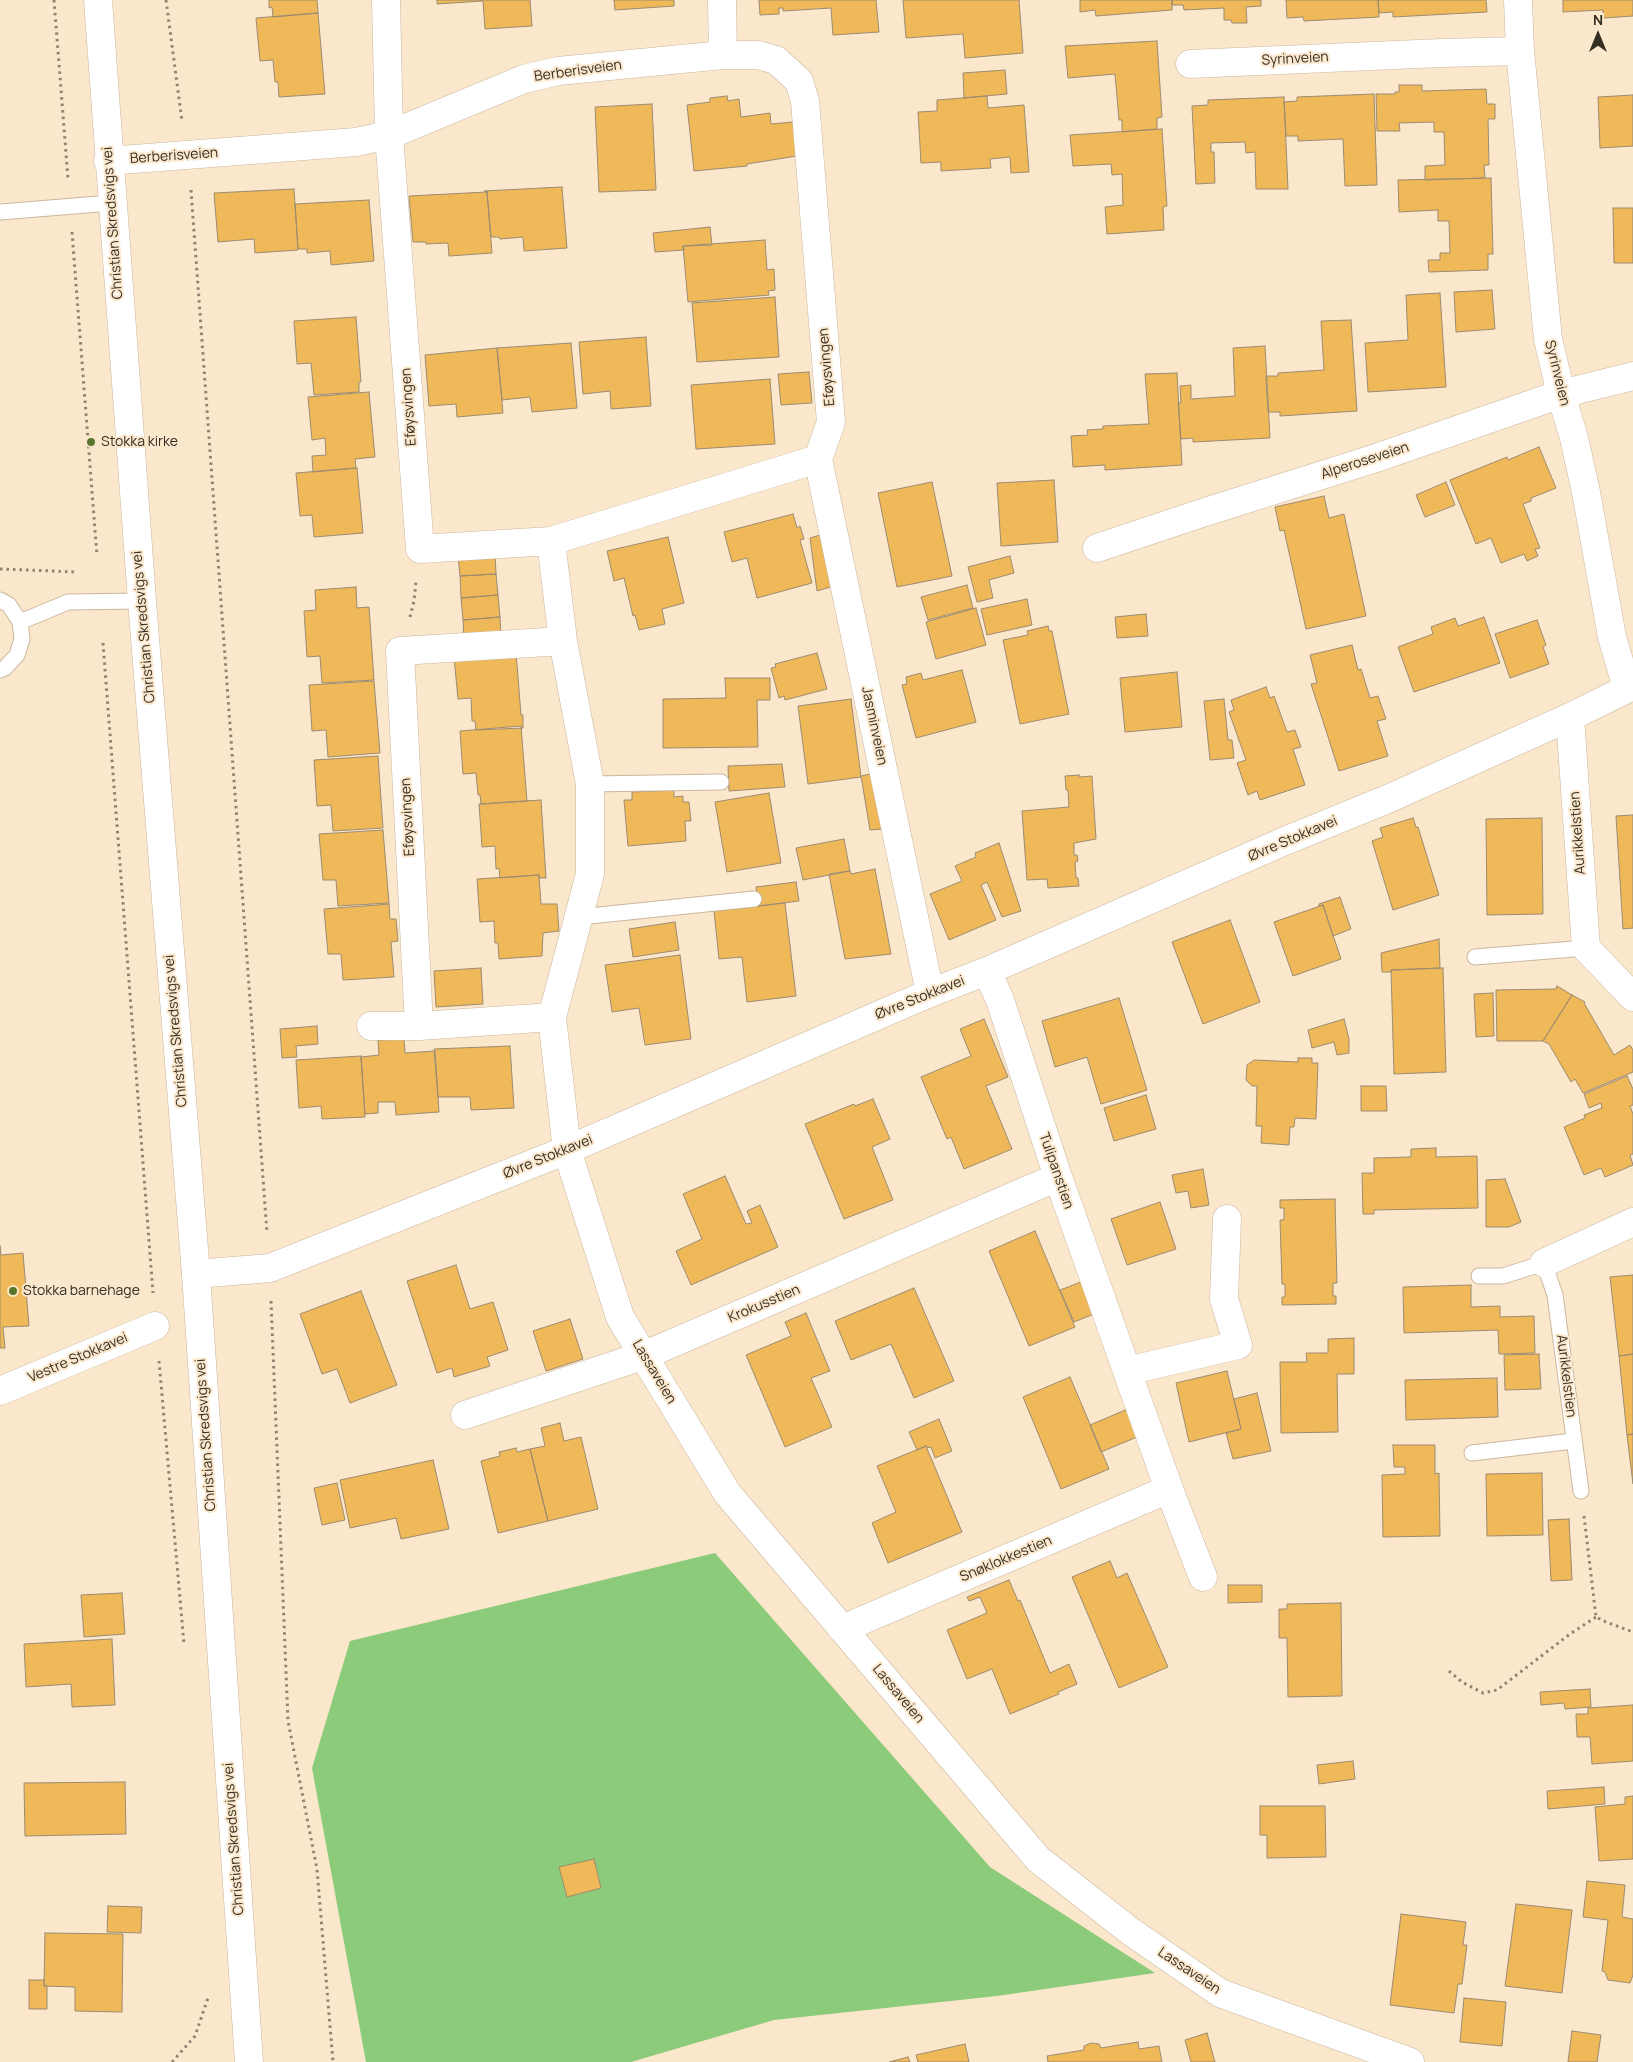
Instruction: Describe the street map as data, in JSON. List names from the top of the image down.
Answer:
{
  "streets": {
    "street": [
      "Syrinveien",
      "Berberisveien",
      "Christian Skredsvigs vei",
      "Eføysvingen",
      "Alperoseveien",
      "Jasminveien",
      "Aurikkelstien",
      "Øvre Stokkavei",
      "Tulipanstien",
      "Krokusstien",
      "Vestre Stokkavei",
      "Lassaveien",
      "Snøklokkestien"
    ]
  },
  "crossings": [
    ["Syrinveien", "Alperoseveien"],
    ["Syrinveien", "Øvre Stokkavei"],
    ["Berberisveien", "Christian Skredsvigs vei"],
    ["Berberisveien", "Eføysvingen"],
    ["Christian Skredsvigs vei", "Øvre Stokkavei"],
    ["Eføysvingen", "Jasminveien"],
    ["Jasminveien", "Øvre Stokkavei"],
    ["Aurikkelstien", "Øvre Stokkavei"],
    ["Øvre Stokkavei", "Tulipanstien"],
    ["Øvre Stokkavei", "Lassaveien"],
    ["Tulipanstien", "Krokusstien"],
    ["Tulipanstien", "Snøklokkestien"],
    ["Krokusstien", "Lassaveien"],
    ["Lassaveien", "Snøklokkestien"]
  ],
  "places": ["Stokka kirke", "Stokka barnehage"],
  "north": "top"
}
